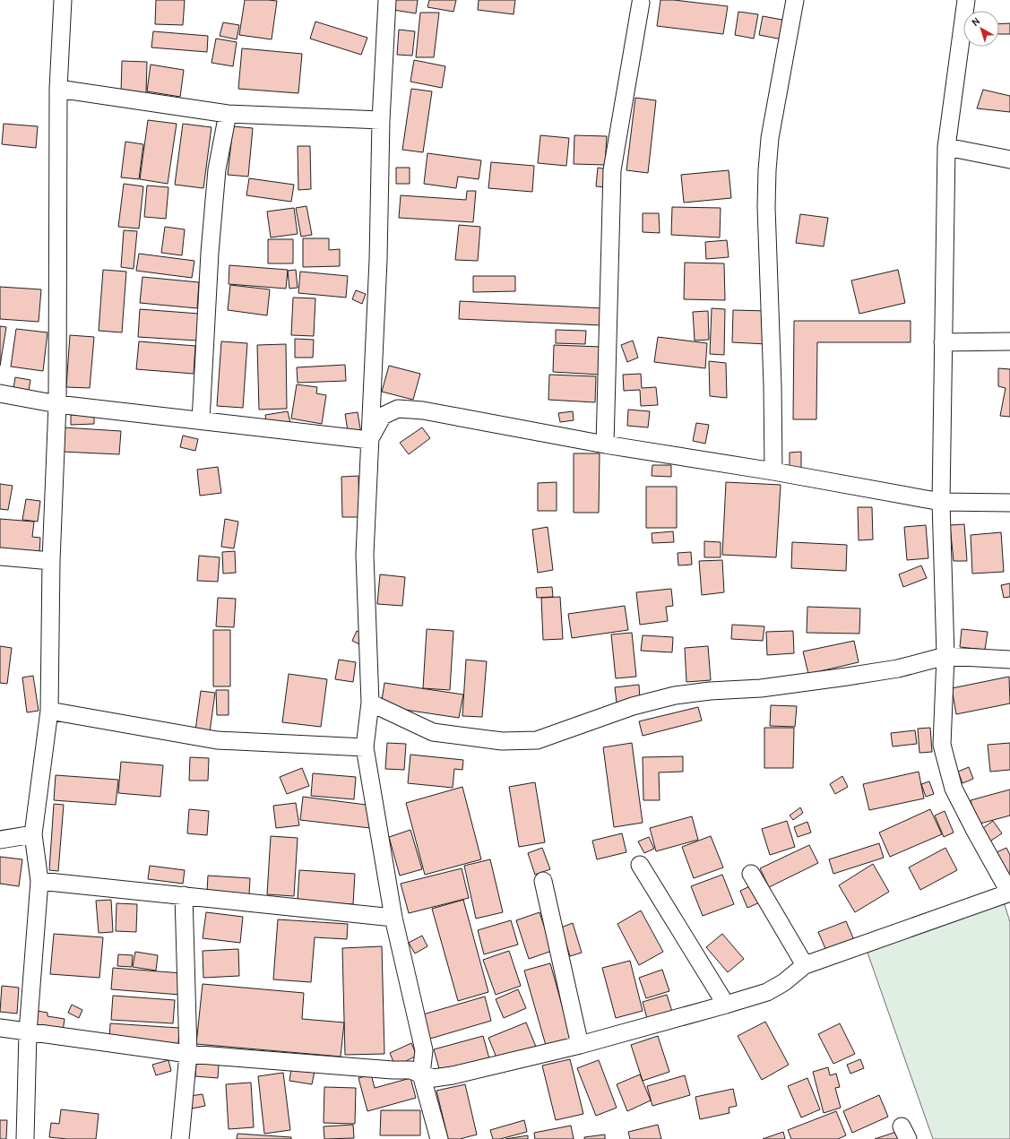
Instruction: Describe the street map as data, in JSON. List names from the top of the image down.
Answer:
{
  "north": "top left"
}
